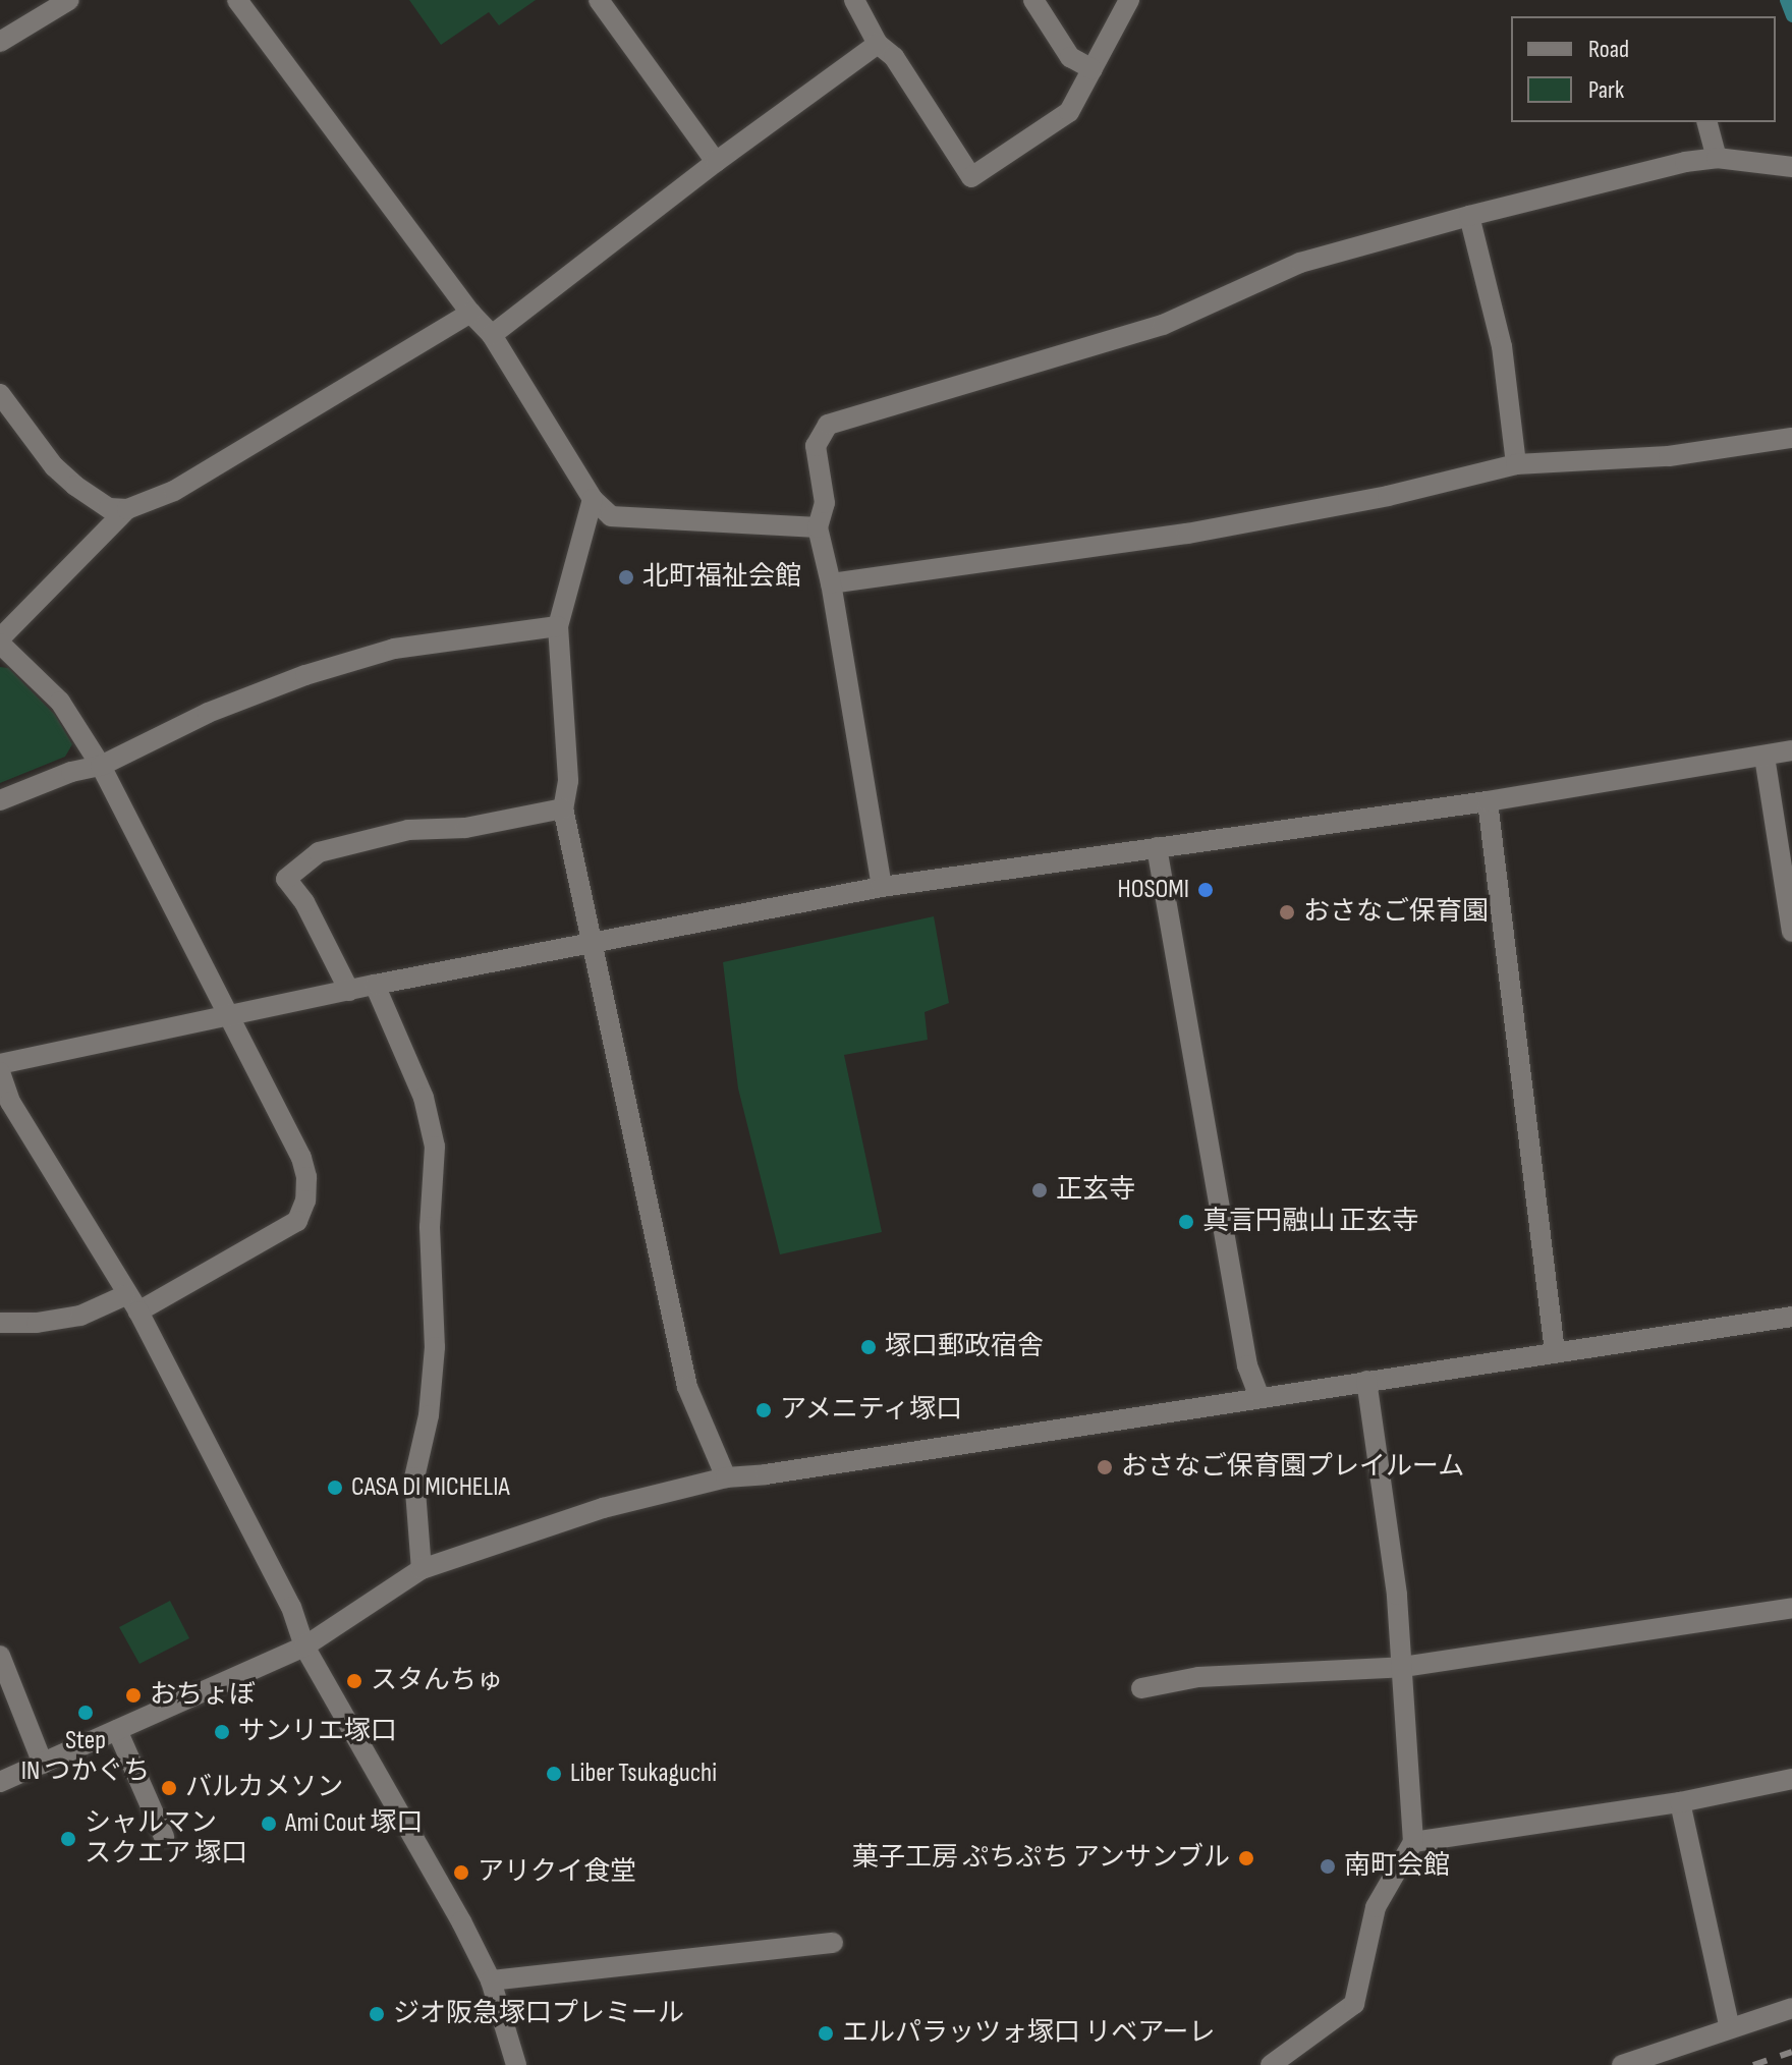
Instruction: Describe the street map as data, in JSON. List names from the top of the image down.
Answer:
{
  "places": [
    "北町福祉会館",
    "HOSOMI",
    "おさなご保育園",
    "正玄寺",
    "真言円融山 正玄寺",
    "塚口郵政宿舎",
    "アメニティ塚口",
    "おさなご保育園プレイルーム",
    "CASA DI MICHELIA",
    "スタんちゅ",
    "おちょぼ",
    "Step IN つかぐち",
    "サンリエ塚口",
    "Liber Tsukaguchi",
    "バルカメソン",
    "Ami Cout 塚口",
    "シャルマン スクエア 塚口",
    "菓子工房 ぷちぷち アンサンブル",
    "南町会館",
    "アリクイ食堂",
    "ジオ阪急塚口プレミール",
    "エルパラッツォ塚口 リベアーレ"
  ],
  "legend": ["Road", "Park"]
}
